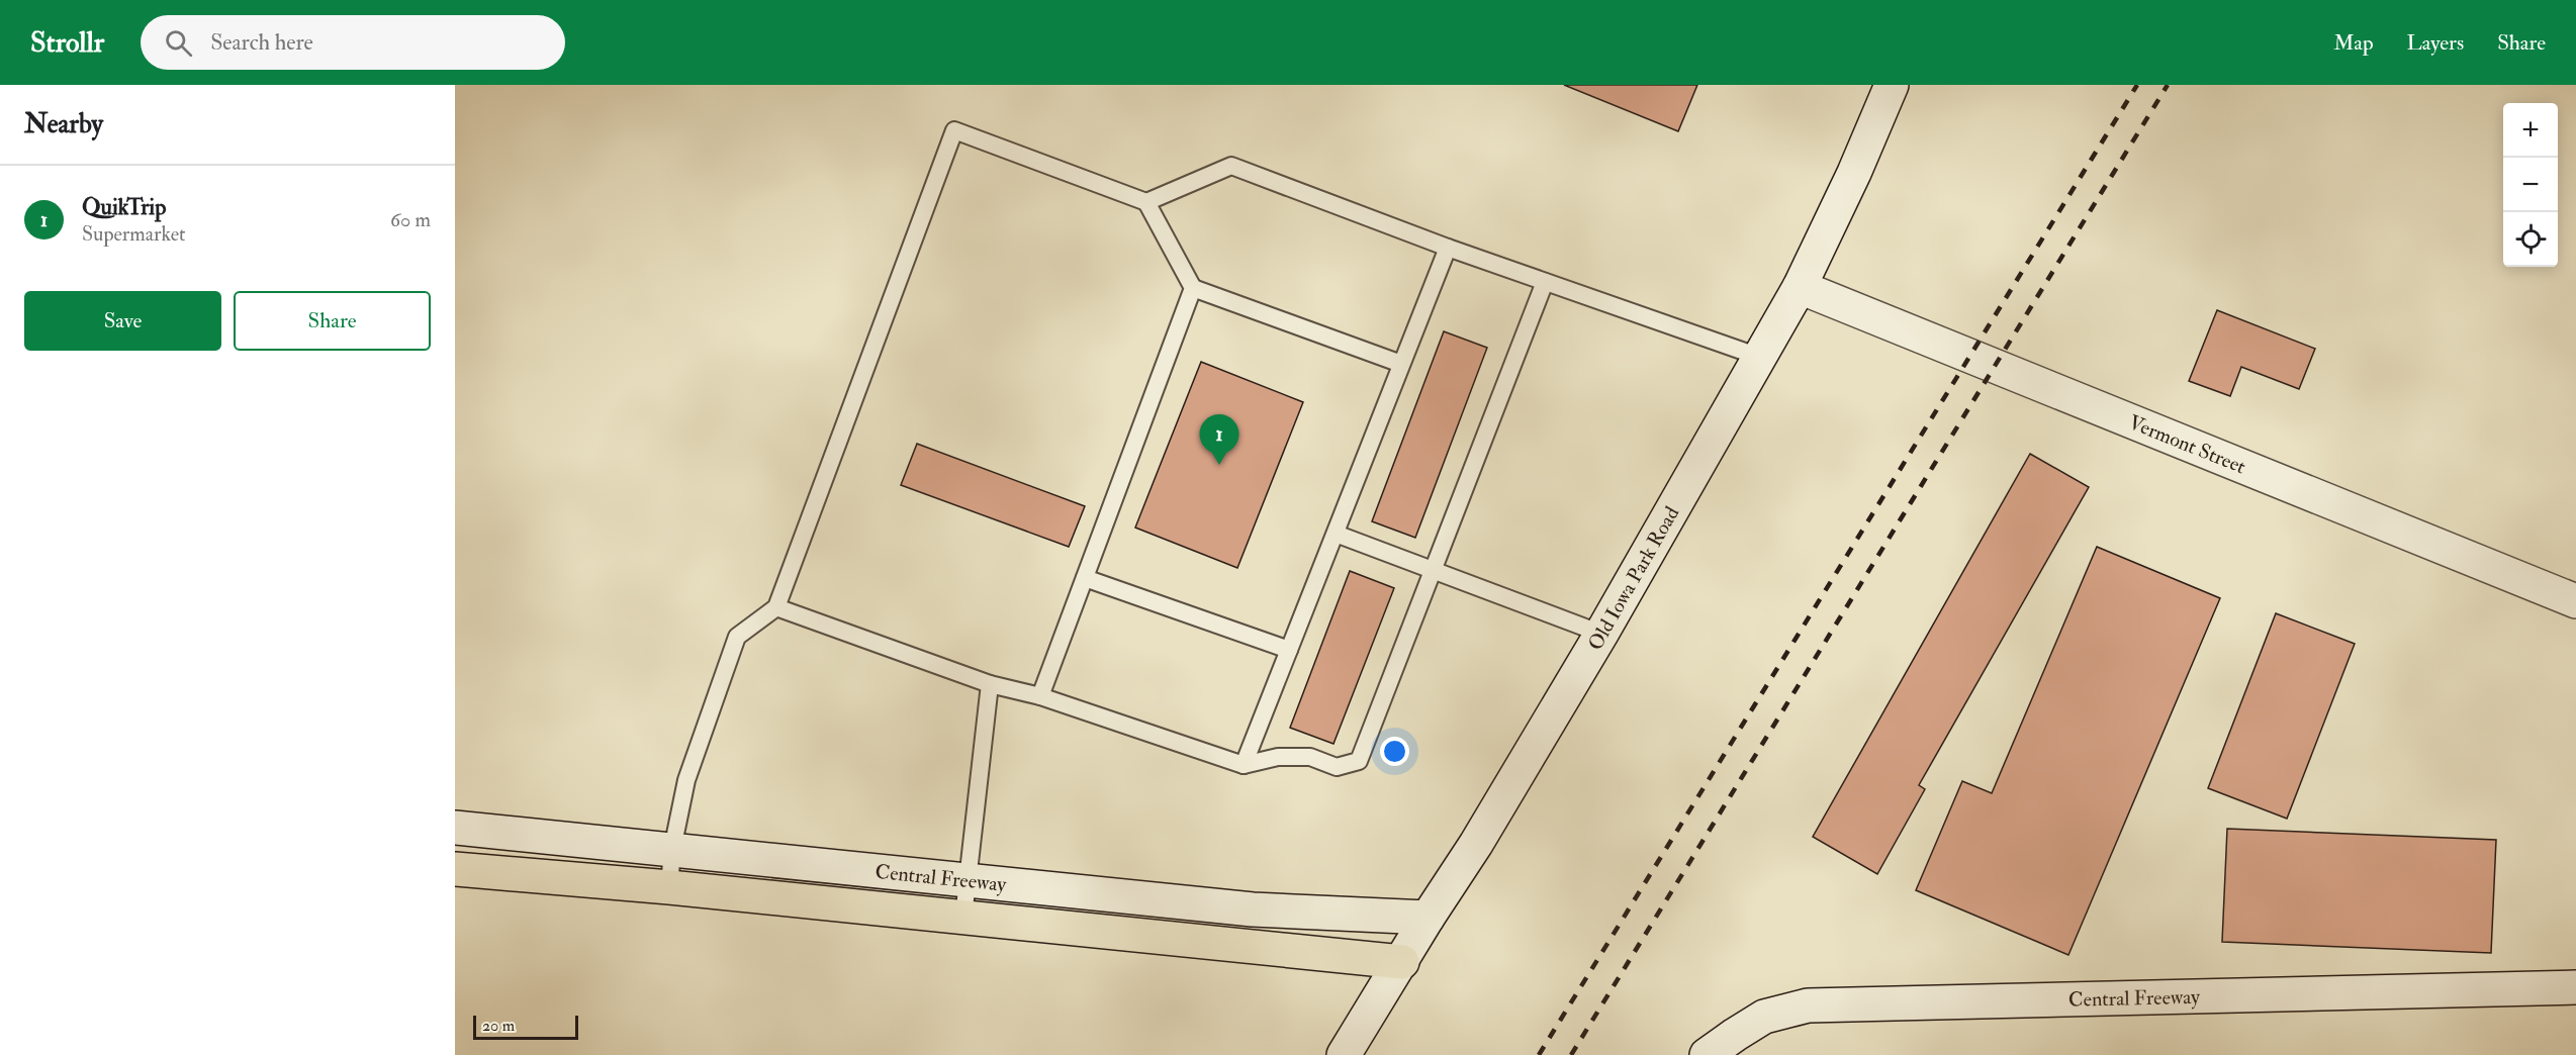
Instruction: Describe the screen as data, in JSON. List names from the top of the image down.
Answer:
{
  "streets": {
    "main road": ["Vermont Street", "Old Iowa Park Road", "Central Freeway"]
  },
  "crossings": [
    ["Vermont Street", "Old Iowa Park Road"],
    ["Old Iowa Park Road", "Central Freeway"]
  ],
  "scale_bar": "20 m",
  "page": {
    "header": "Strollr",
    "search": "Search here",
    "nav": ["Map", "Layers", "Share"],
    "heading": "Nearby",
    "map_buttons": ["+", "−"],
    "list": [
      {
        "mark": "1",
        "name": "QuikTrip",
        "note": "Supermarket",
        "value": "60 m"
      }
    ],
    "buttons": ["Save", "Share"],
    "pins": "1",
    "scale": "20 m"
  }
}
